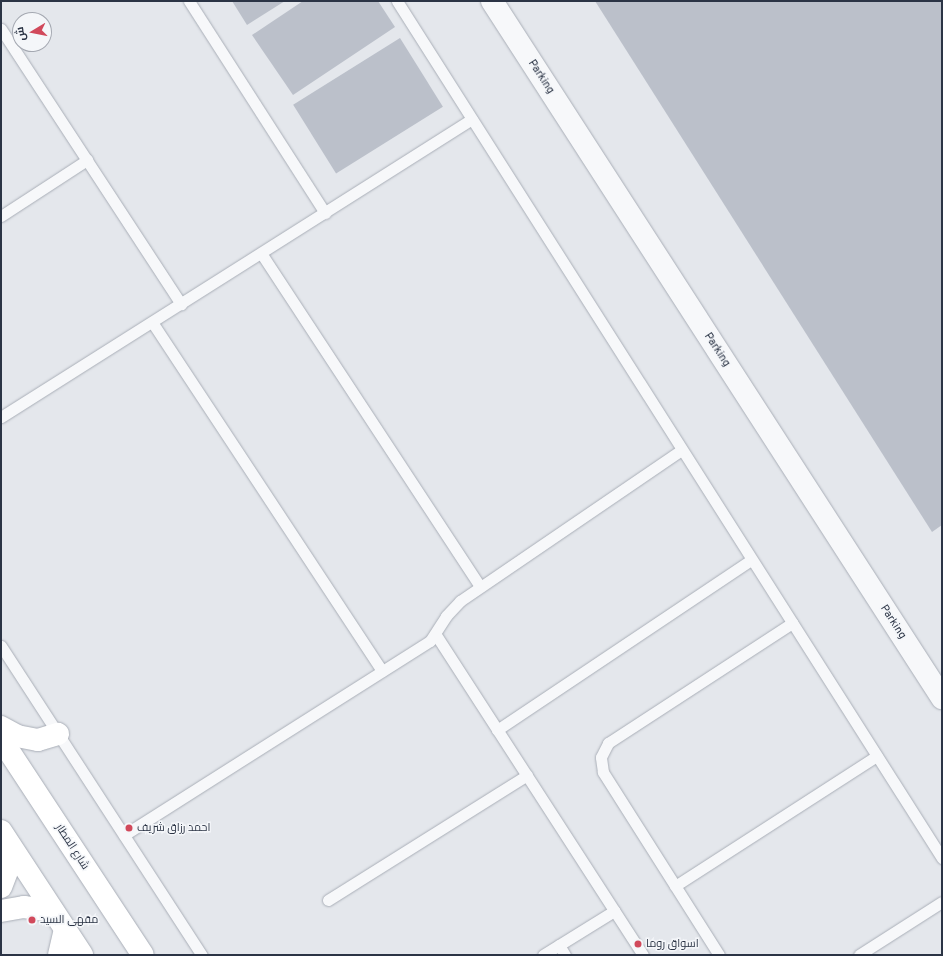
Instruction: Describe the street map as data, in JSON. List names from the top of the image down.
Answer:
{
  "streets": {
    "main road": ["شارع المطار"],
    "street": ["Parking"]
  },
  "places": ["احمد رزاق شريف", "مقهى السيد", "اسواق روما"],
  "north": "left"
}
